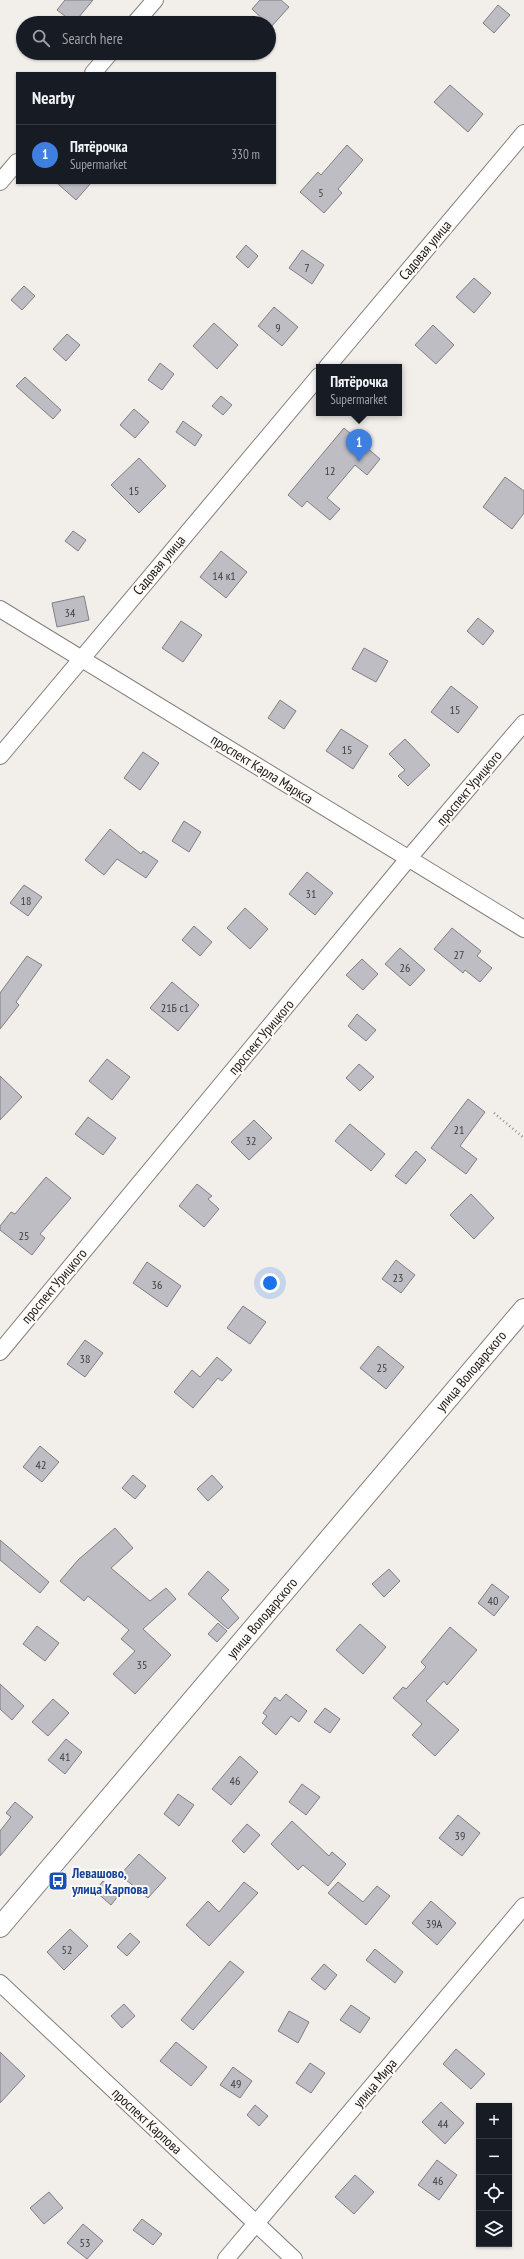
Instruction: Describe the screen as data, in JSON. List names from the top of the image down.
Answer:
{
  "streets": {
    "street": [
      "Садовая улица",
      "проспект Карла Маркса",
      "проспект Урицкого",
      "улица Володарского",
      "улица Мира",
      "проспект Карпова"
    ]
  },
  "crossings": [
    ["Садовая улица", "проспект Карла Маркса"],
    ["проспект Карла Маркса", "проспект Урицкого"],
    ["улица Мира", "проспект Карпова"]
  ],
  "places": {
    "bus stop": ["Левашово, улица Карпова"]
  },
  "house_numbers": [
    "5",
    "7",
    "9",
    "12",
    "15",
    "14 к1",
    "34",
    "15",
    "15",
    "31",
    "18",
    "27",
    "26",
    "21Б с1",
    "21",
    "32",
    "25",
    "23",
    "36",
    "38",
    "25",
    "42",
    "40",
    "35",
    "41",
    "46",
    "39",
    "39А",
    "52",
    "49",
    "44",
    "46",
    "53"
  ],
  "page": {
    "search": "Search here",
    "heading": "Nearby",
    "list": [
      {
        "mark": "1",
        "name": "Пятёрочка",
        "note": "Supermarket",
        "value": "330 m"
      }
    ],
    "popup": ["Пятёрочка", "Supermarket"],
    "pins": "1",
    "map_buttons": ["+", "−"]
  }
}
